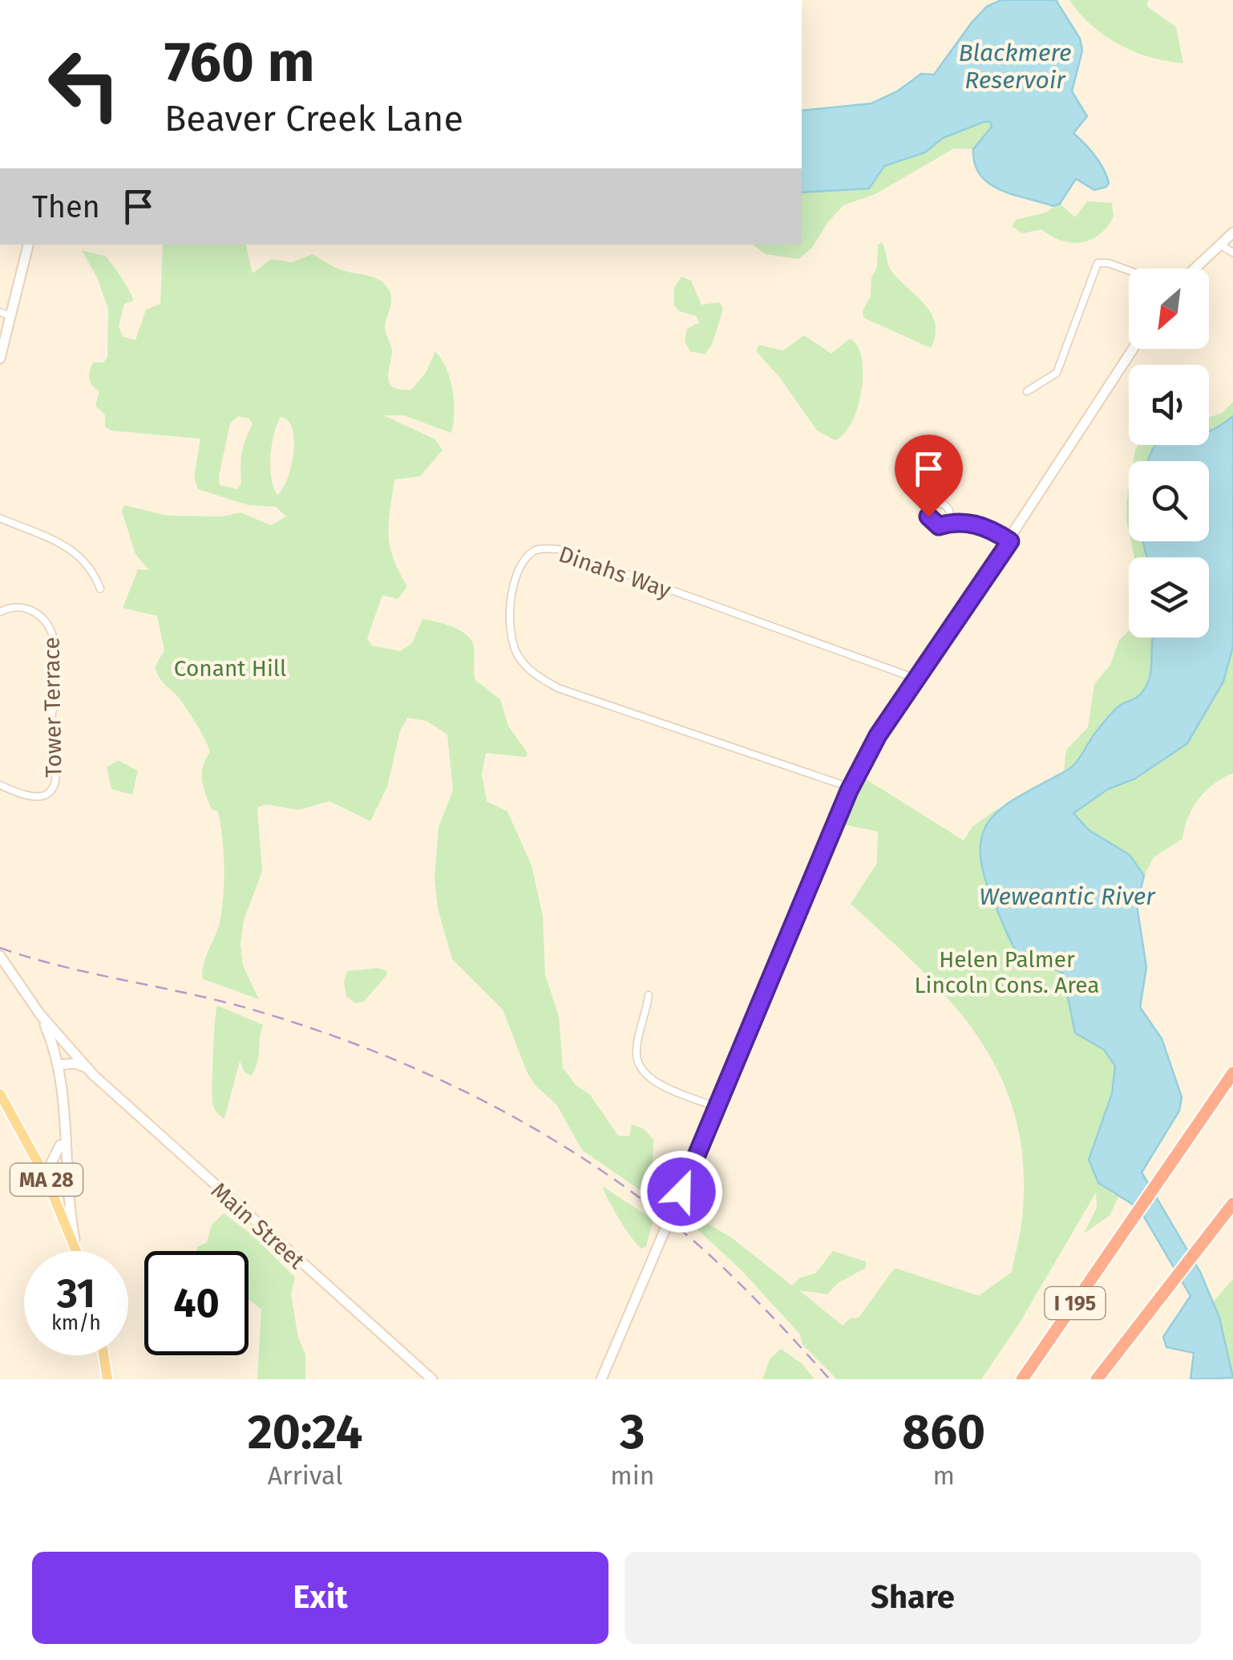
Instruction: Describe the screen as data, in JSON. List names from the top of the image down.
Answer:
{
  "streets": {
    "highway": ["I 195"],
    "main road": ["MA 28"],
    "street": ["Dinahs Way", "Tower Terrace", "Main Street"]
  },
  "water": ["Blackmere Reservoir", "Weweantic River"],
  "parks": ["Conant Hill", "Helen Palmer Lincoln Cons. Area"],
  "north": "bottom left",
  "page": {
    "turn": ["760 m", "Beaver Creek Lane"],
    "then": "Then",
    "speed": "31 km/h",
    "limit": "40",
    "eta": [
      "20:24",
      "Arrival",
      "3",
      "min",
      "860",
      "m"
    ],
    "buttons": ["Exit", "Share"]
  }
}
